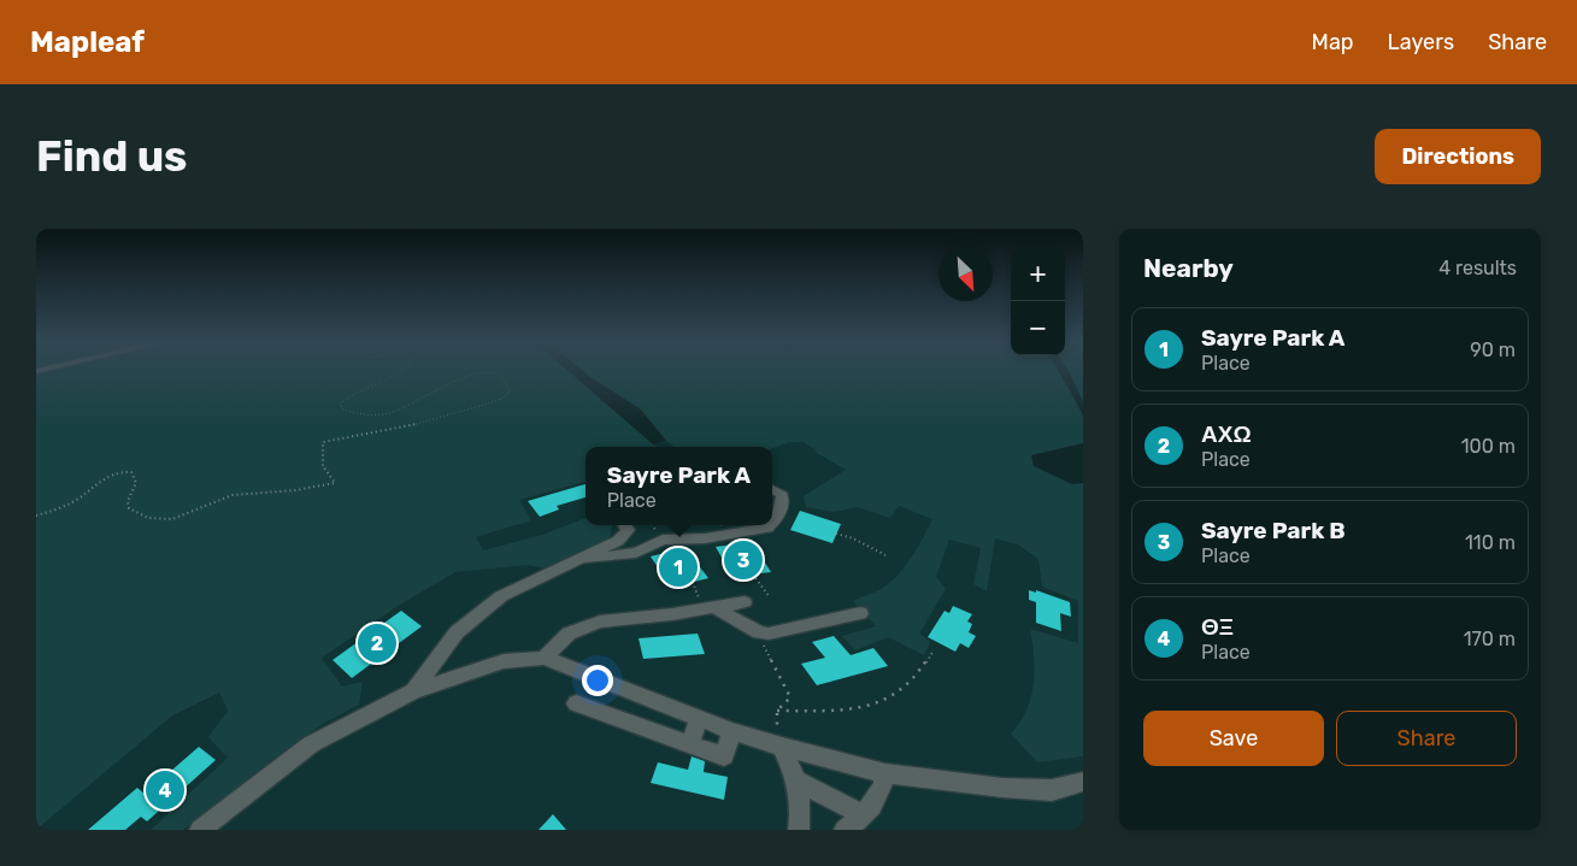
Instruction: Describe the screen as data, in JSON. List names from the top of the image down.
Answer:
{
  "north": "bottom right",
  "page": {
    "header": "Mapleaf",
    "nav": ["Map", "Layers", "Share"],
    "buttons": [
      "Directions",
      ["Save", "Share"]
    ],
    "title": "Find us",
    "heading": ["Nearby", "4 results"],
    "map_buttons": ["+", "−"],
    "list": [
      {
        "mark": "1",
        "name": "Sayre Park A",
        "note": "Place",
        "value": "90 m"
      },
      {
        "mark": "2",
        "name": "ΑΧΩ",
        "note": "Place",
        "value": "100 m"
      },
      {
        "mark": "3",
        "name": "Sayre Park B",
        "note": "Place",
        "value": "110 m"
      },
      {
        "mark": "4",
        "name": "ΘΞ",
        "note": "Place",
        "value": "170 m"
      }
    ],
    "popup": ["Sayre Park A", "Place"],
    "pins": [
      "3",
      "1",
      "2",
      "4"
    ]
  }
}
